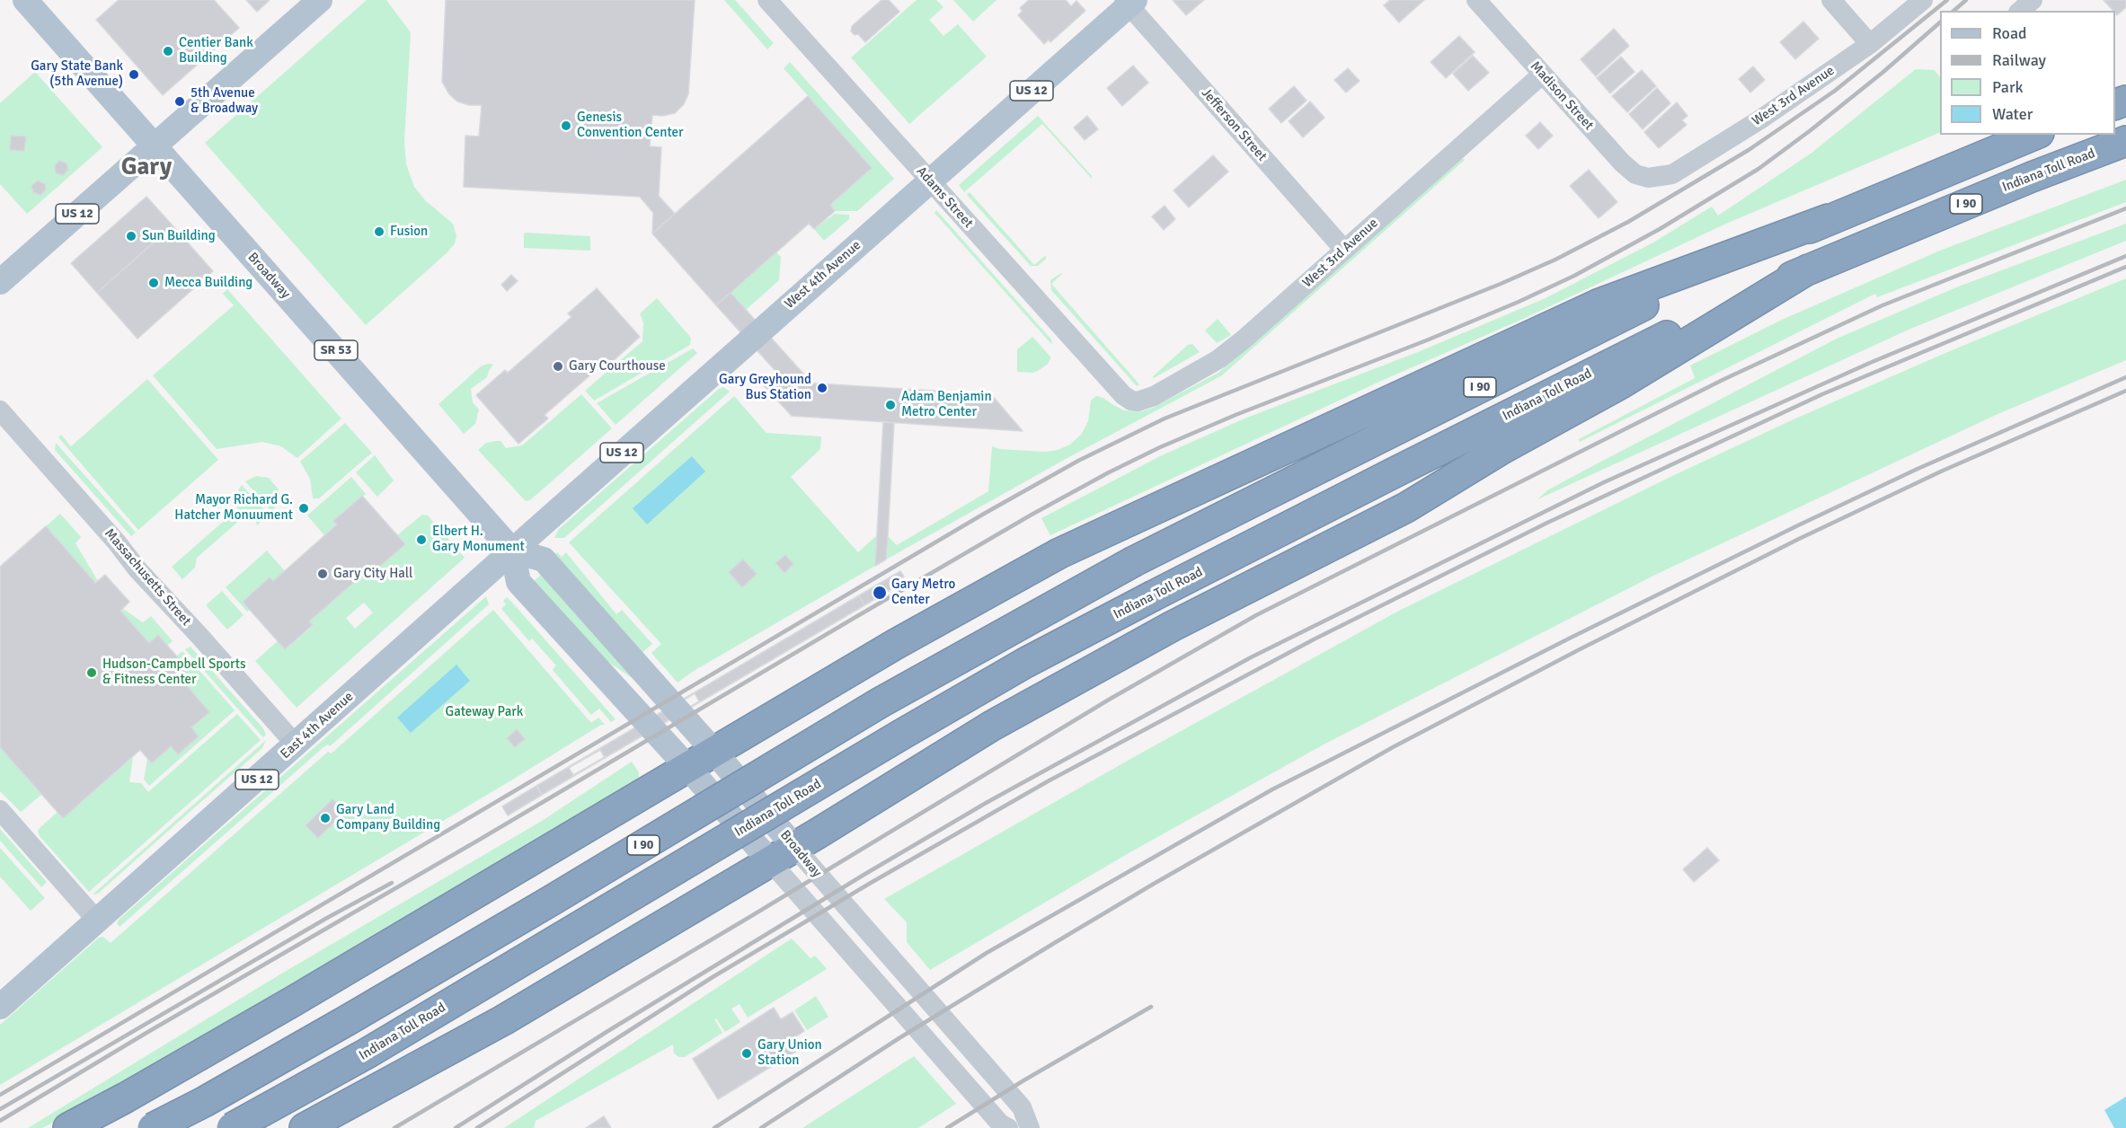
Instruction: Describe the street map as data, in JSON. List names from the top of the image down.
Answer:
{
  "streets": {
    "highway": ["Indiana Toll Road", "I 90"],
    "main road": [
      "US 12",
      "West 4th Avenue",
      "Broadway",
      "SR 53",
      "East 4th Avenue"
    ],
    "street": [
      "Madison Street",
      "West 3rd Avenue",
      "Jefferson Street",
      "Adams Street",
      "Massachusetts Street"
    ]
  },
  "crossings": [
    ["US 12", "Broadway"],
    ["Madison Street", "West 3rd Avenue"],
    ["West 3rd Avenue", "Jefferson Street"],
    ["West 3rd Avenue", "Adams Street"],
    ["Jefferson Street", "West 4th Avenue"],
    ["Adams Street", "West 4th Avenue"],
    ["West 4th Avenue", "Broadway"],
    ["West 4th Avenue", "East 4th Avenue"],
    ["Broadway", "East 4th Avenue"],
    ["Massachusetts Street", "East 4th Avenue"]
  ],
  "districts": ["Gary"],
  "parks": ["Gateway Park"],
  "places": [
    "Centier Bank Building",
    "Gary State Bank (5th Avenue)",
    "5th Avenue & Broadway",
    "Genesis Convention Center",
    "Fusion",
    "Sun Building",
    "Mecca Building",
    "Gary Courthouse",
    "Gary Greyhound Bus Station",
    "Adam Benjamin Metro Center",
    "Mayor Richard G. Hatcher Monuument",
    "Elbert H. Gary Monument",
    "Gary City Hall",
    "Gary Metro Center",
    "Hudson-Campbell Sports & Fitness Center",
    "Gary Land Company Building",
    "Gary Union Station"
  ],
  "legend": [
    "Road",
    "Railway",
    "Park",
    "Water"
  ]
}
